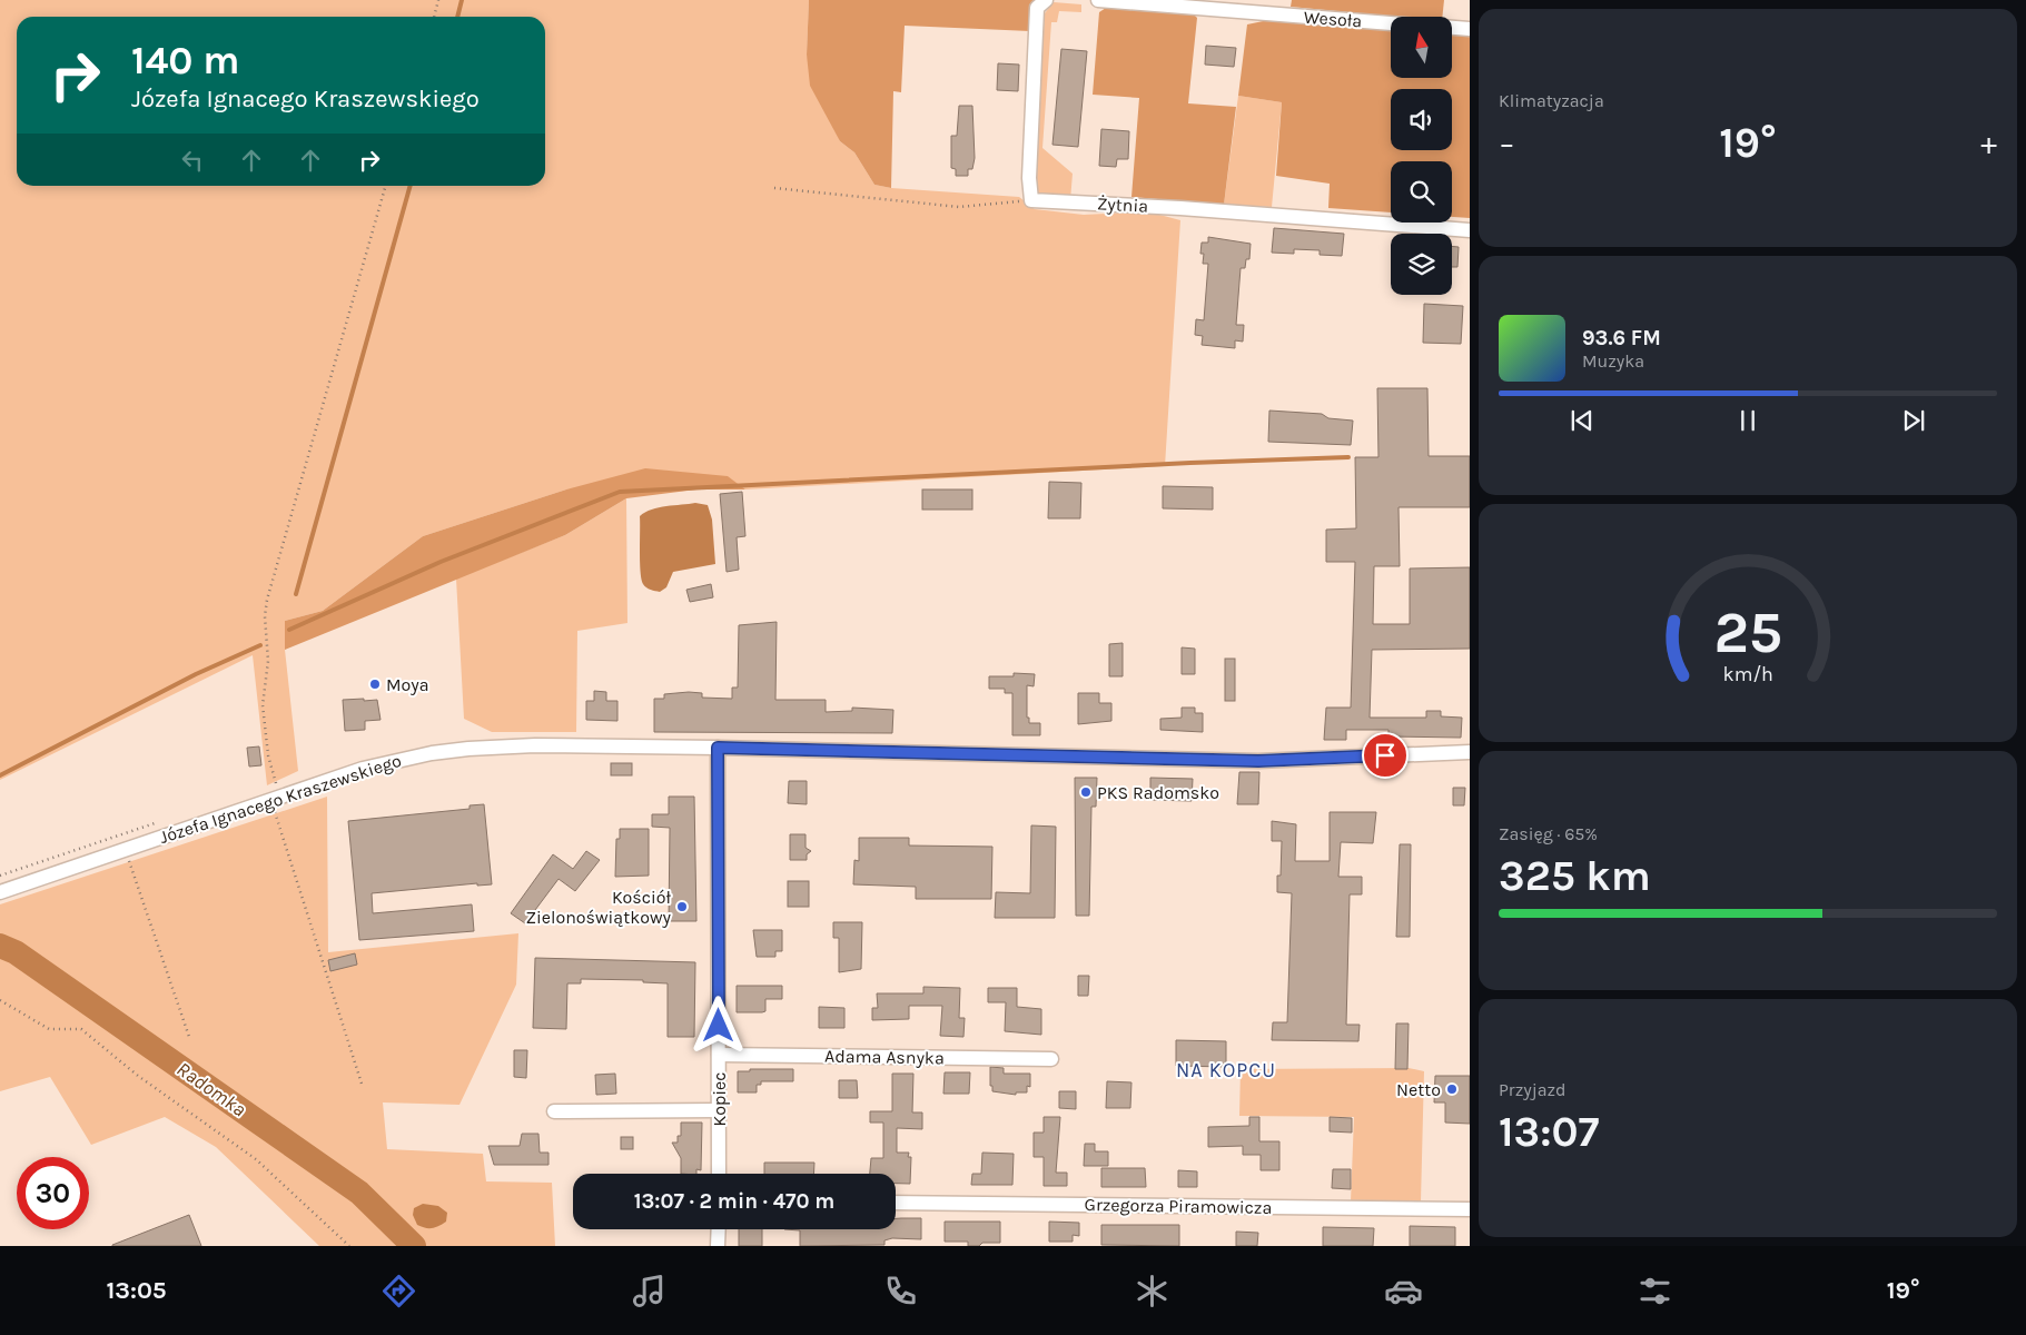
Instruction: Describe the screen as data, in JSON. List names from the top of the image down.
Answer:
{
  "streets": {
    "street": [
      "Wesoła",
      "Żytnia",
      "Józefa Ignacego Kraszewskiego",
      "Adama Asnyka",
      "Kopiec",
      "Grzegorza Piramowicza"
    ]
  },
  "crossings": [
    ["Józefa Ignacego Kraszewskiego", "Kopiec"],
    ["Adama Asnyka", "Kopiec"]
  ],
  "districts": ["NA KOPCU"],
  "water": ["Radomka"],
  "places": [
    "Moya",
    "PKS Radomsko",
    "Kościół Zielonoświątkowy",
    "Netto"
  ],
  "north": "top",
  "page": {
    "tile": [
      "Klimatyzacja",
      ["Zasięg · 65%", "325 km"],
      ["Przyjazd", "13:07"]
    ],
    "turn": ["140 m", "Józefa Ignacego Kraszewskiego"],
    "heat": ["−", "19°", "+"],
    "song": ["93.6 FM", "Muzyka"],
    "limit": "30",
    "trip": "13:07 · 2 min · 470 m",
    "tabs": ["13:05", "19°"],
    "gauge": ["25", "km/h"]
  }
}
